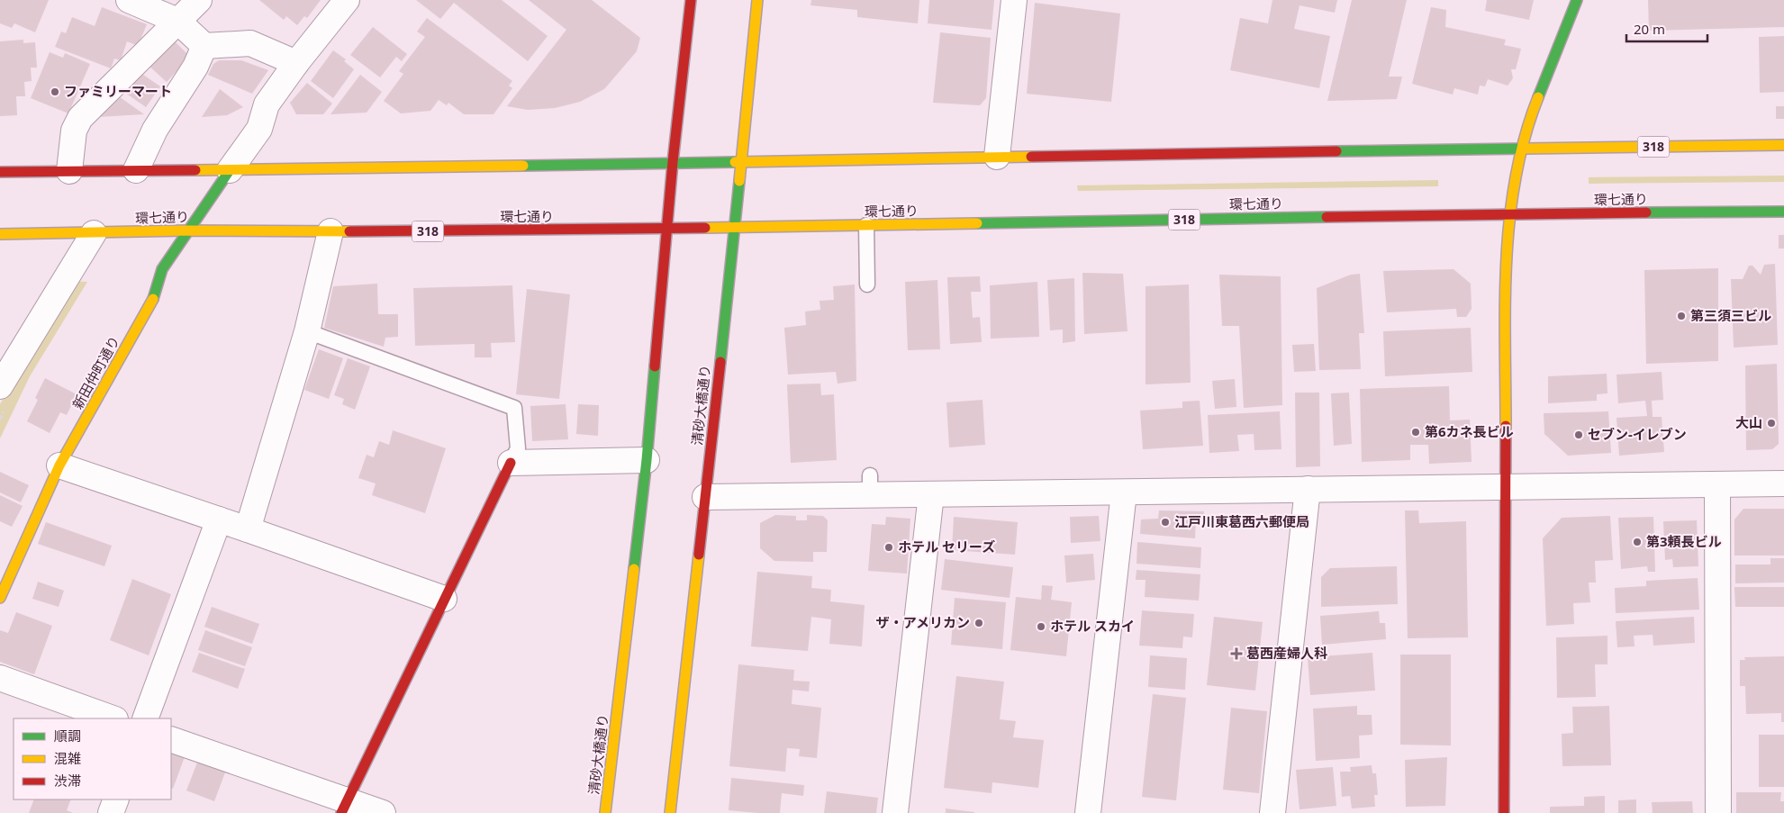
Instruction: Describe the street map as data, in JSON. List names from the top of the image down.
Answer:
{
  "streets": {
    "main road": [
      "318",
      "環七通り",
      "新田仲町通り",
      "清砂大橋通り"
    ]
  },
  "crossings": [
    ["318", "新田仲町通り"],
    ["318", "清砂大橋通り"],
    ["環七通り", "新田仲町通り"],
    ["環七通り", "清砂大橋通り"]
  ],
  "places": {
    "other": [
      "ファミリーマート",
      "第三須三ビル",
      "大山",
      "第6カネ長ビル",
      "セブン-イレブン",
      "江戸川東葛西六郵便局",
      "第3頼長ビル",
      "ホテル セリーズ",
      "ザ・アメリカン",
      "ホテル スカイ"
    ],
    "health": ["葛西産婦人科"]
  },
  "legend": ["順調", "混雑", "渋滞"],
  "scale_bar": "20 m"
}
